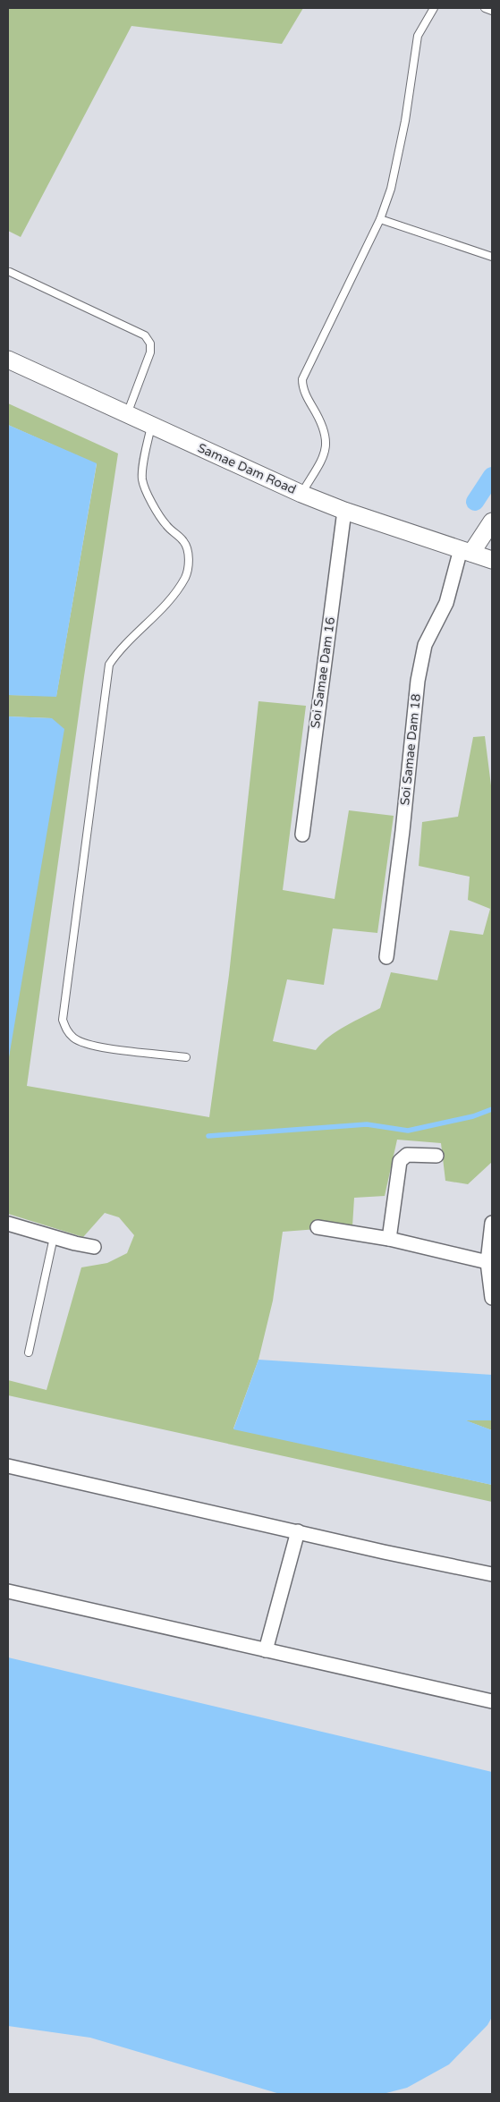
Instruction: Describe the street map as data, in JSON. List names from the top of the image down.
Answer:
{
  "streets": {
    "street": ["Samae Dam Road", "Soi Samae Dam 16", "Soi Samae Dam 18"]
  },
  "crossings": [
    ["Samae Dam Road", "Soi Samae Dam 16"],
    ["Samae Dam Road", "Soi Samae Dam 18"]
  ]
}
